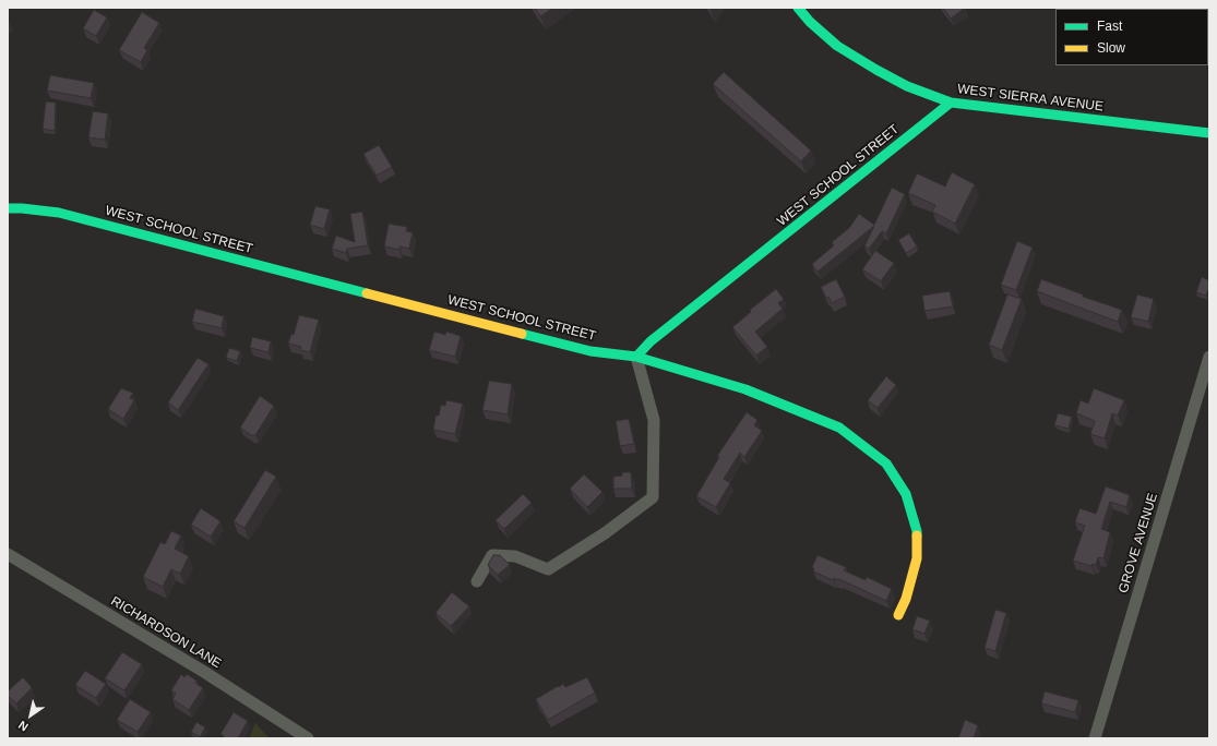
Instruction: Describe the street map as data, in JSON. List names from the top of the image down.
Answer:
{
  "streets": {
    "street": [
      "WEST SIERRA AVENUE",
      "WEST SCHOOL STREET",
      "GROVE AVENUE",
      "RICHARDSON LANE"
    ]
  },
  "crossings": [
    ["WEST SIERRA AVENUE", "WEST SCHOOL STREET"]
  ],
  "legend": ["Fast", "Slow"],
  "north": "bottom left"
}
